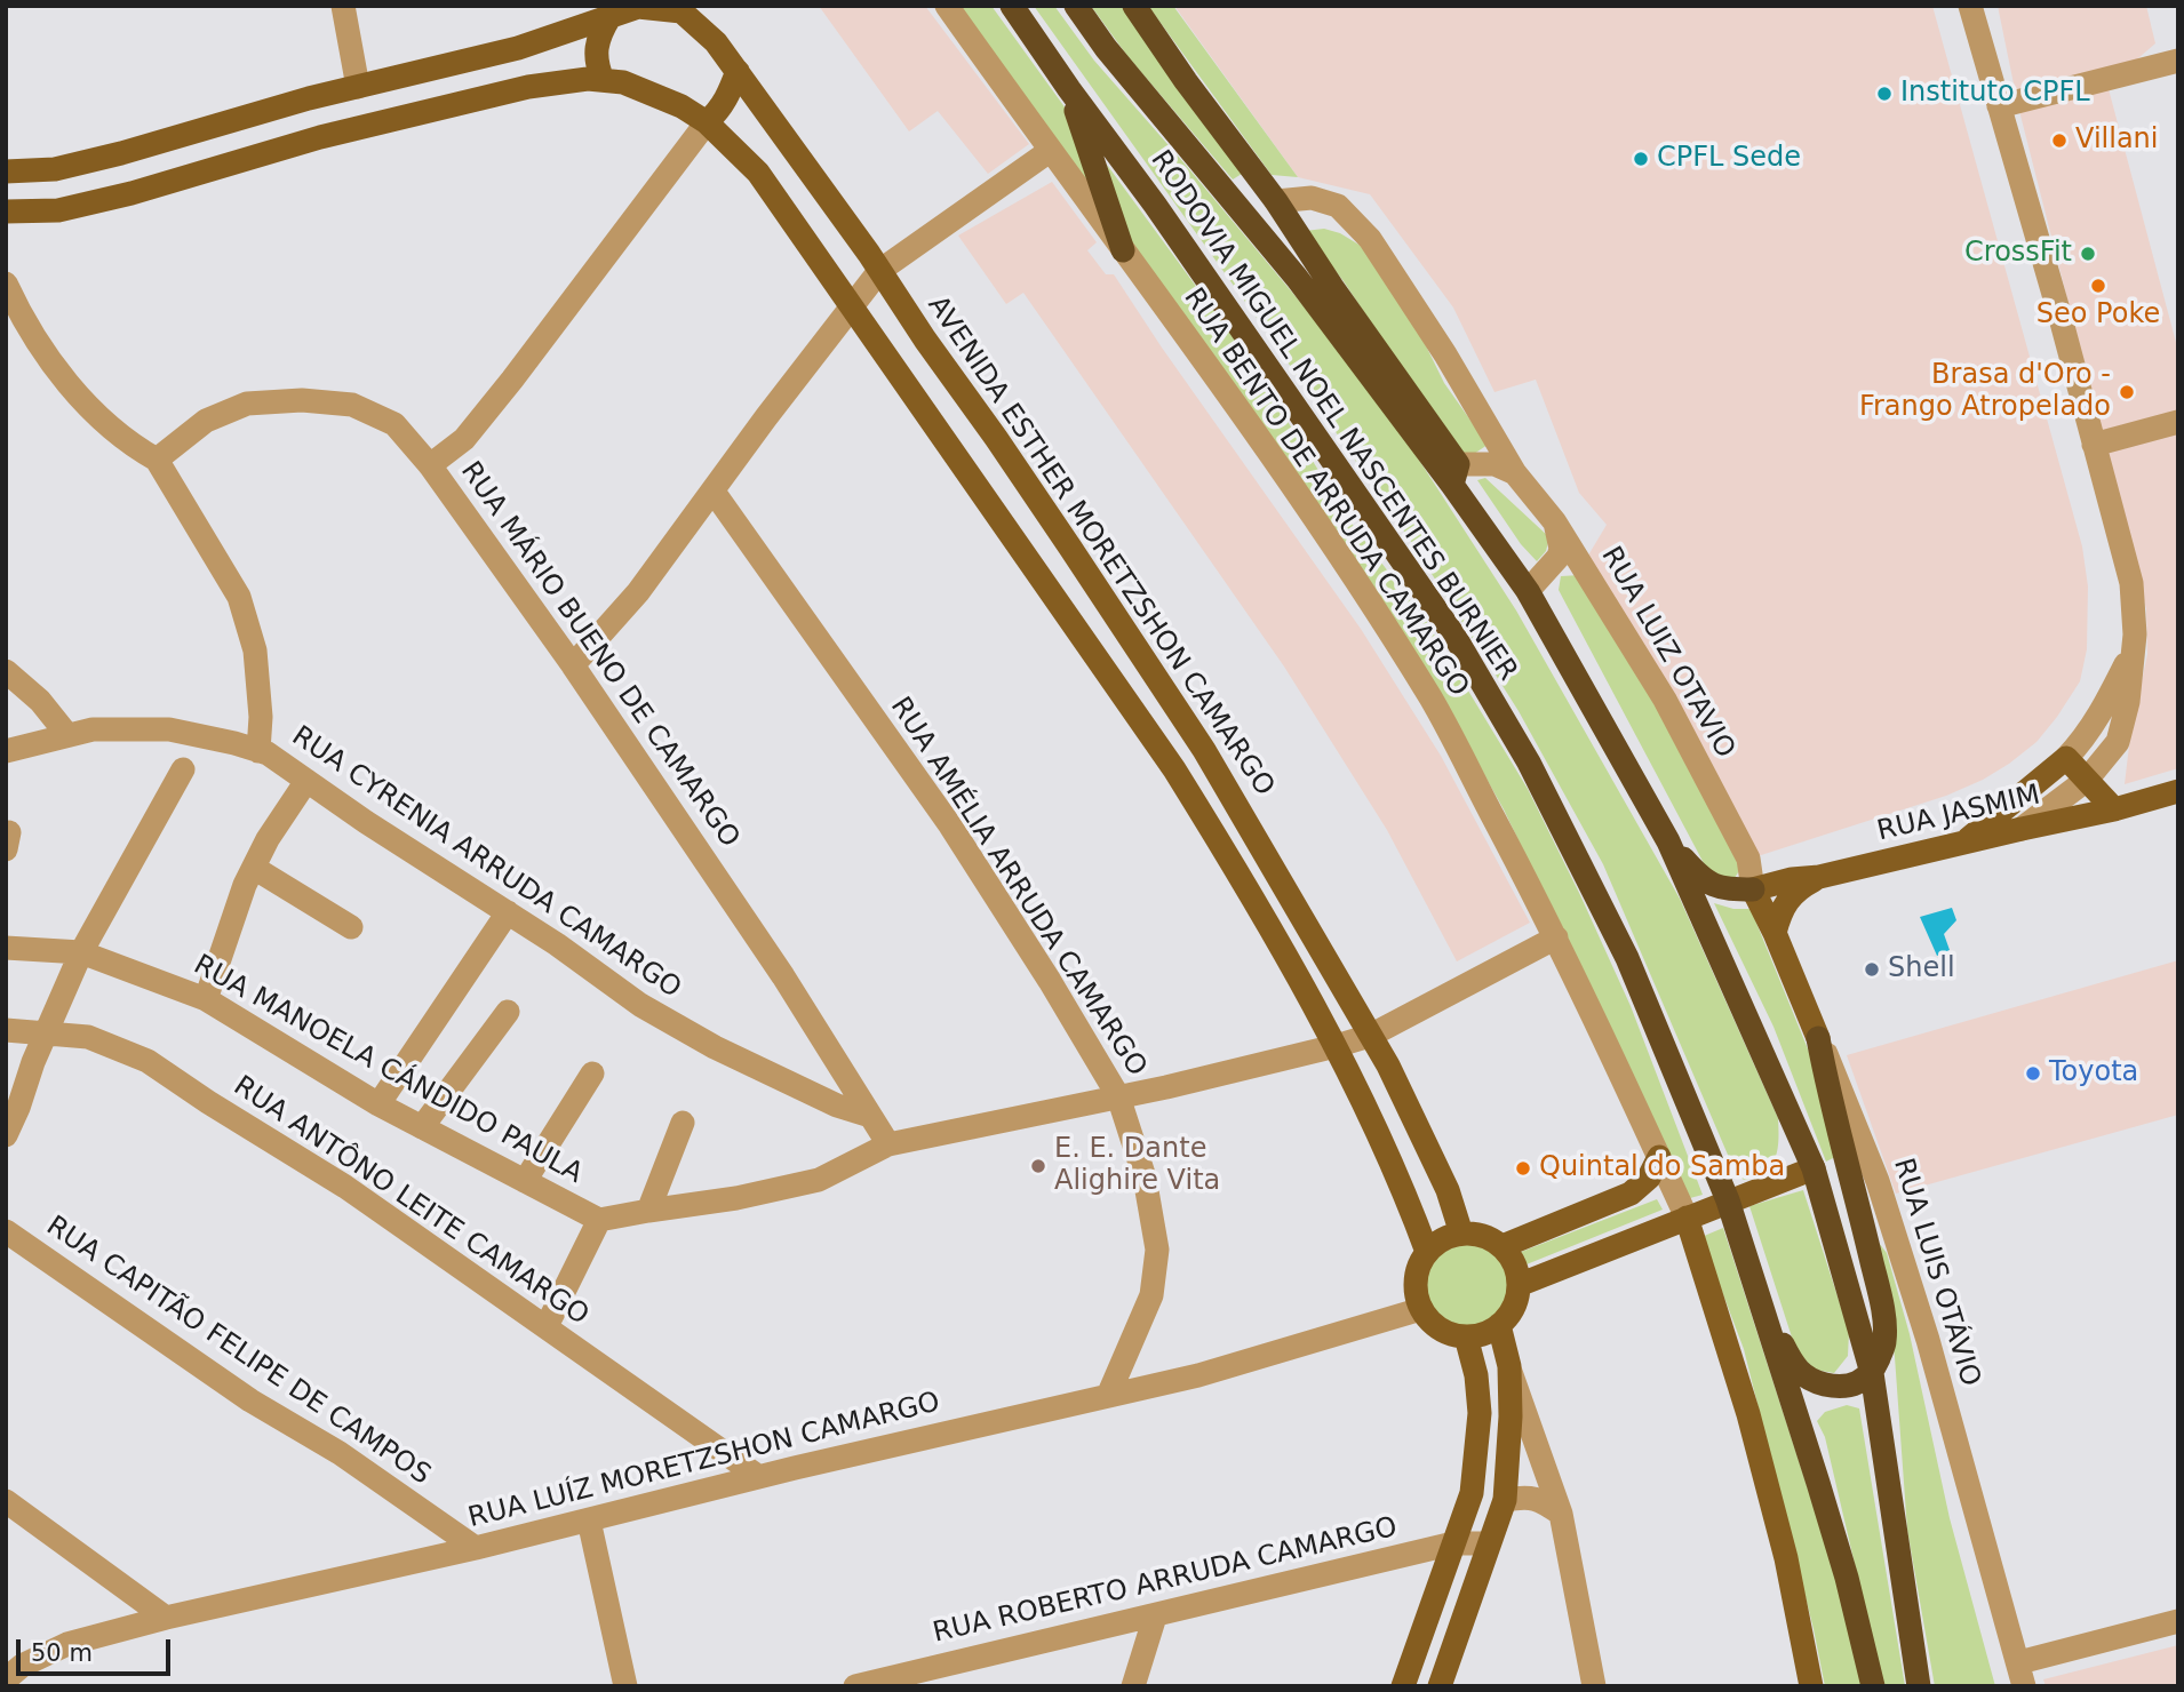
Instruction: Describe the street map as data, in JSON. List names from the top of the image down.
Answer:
{
  "streets": {
    "highway": ["RODOVIA MIGUEL NOEL NASCENTES BURNIER"],
    "main road": ["AVENIDA ESTHER MORETZSHON CAMARGO", "RUA JASMIM", "RUA LUIS OTÁVIO"],
    "street": [
      "RUA BENTO DE ARRUDA CAMARGO",
      "RUA LUIZ OTAVIO",
      "RUA MÁRIO BUENO DE CAMARGO",
      "RUA CYRENIA ARRUDA CAMARGO",
      "RUA AMÉLIA ARRUDA CAMARGO",
      "RUA MANOELA CÁNDIDO PAULA",
      "RUA ANTÔNO LEITE CAMARGO",
      "RUA CAPITÃO FELIPE DE CAMPOS",
      "RUA LUÍZ MORETZSHON CAMARGO",
      "RUA ROBERTO ARRUDA CAMARGO"
    ]
  },
  "crossings": [
    ["RODOVIA MIGUEL NOEL NASCENTES BURNIER", "RUA LUIZ OTAVIO"],
    ["AVENIDA ESTHER MORETZSHON CAMARGO", "RUA LUÍZ MORETZSHON CAMARGO"],
    ["RUA LUIZ OTAVIO", "RUA JASMIM"],
    ["RUA LUIZ OTAVIO", "RUA LUIS OTÁVIO"],
    ["RUA MÁRIO BUENO DE CAMARGO", "RUA CYRENIA ARRUDA CAMARGO"],
    ["RUA JASMIM", "RUA LUIS OTÁVIO"],
    ["RUA AMÉLIA ARRUDA CAMARGO", "RUA LUÍZ MORETZSHON CAMARGO"],
    ["RUA ANTÔNO LEITE CAMARGO", "RUA LUÍZ MORETZSHON CAMARGO"],
    ["RUA CAPITÃO FELIPE DE CAMPOS", "RUA LUÍZ MORETZSHON CAMARGO"]
  ],
  "places": [
    "Instituto CPFL",
    "Villani",
    "CPFL Sede",
    "CrossFit",
    "Seo Poke",
    "Brasa d'Oro - Frango Atropelado",
    "Shell",
    "Toyota",
    "E. E. Dante Alighire Vita",
    "Quintal do Samba"
  ],
  "scale_bar": "50 m"
}
